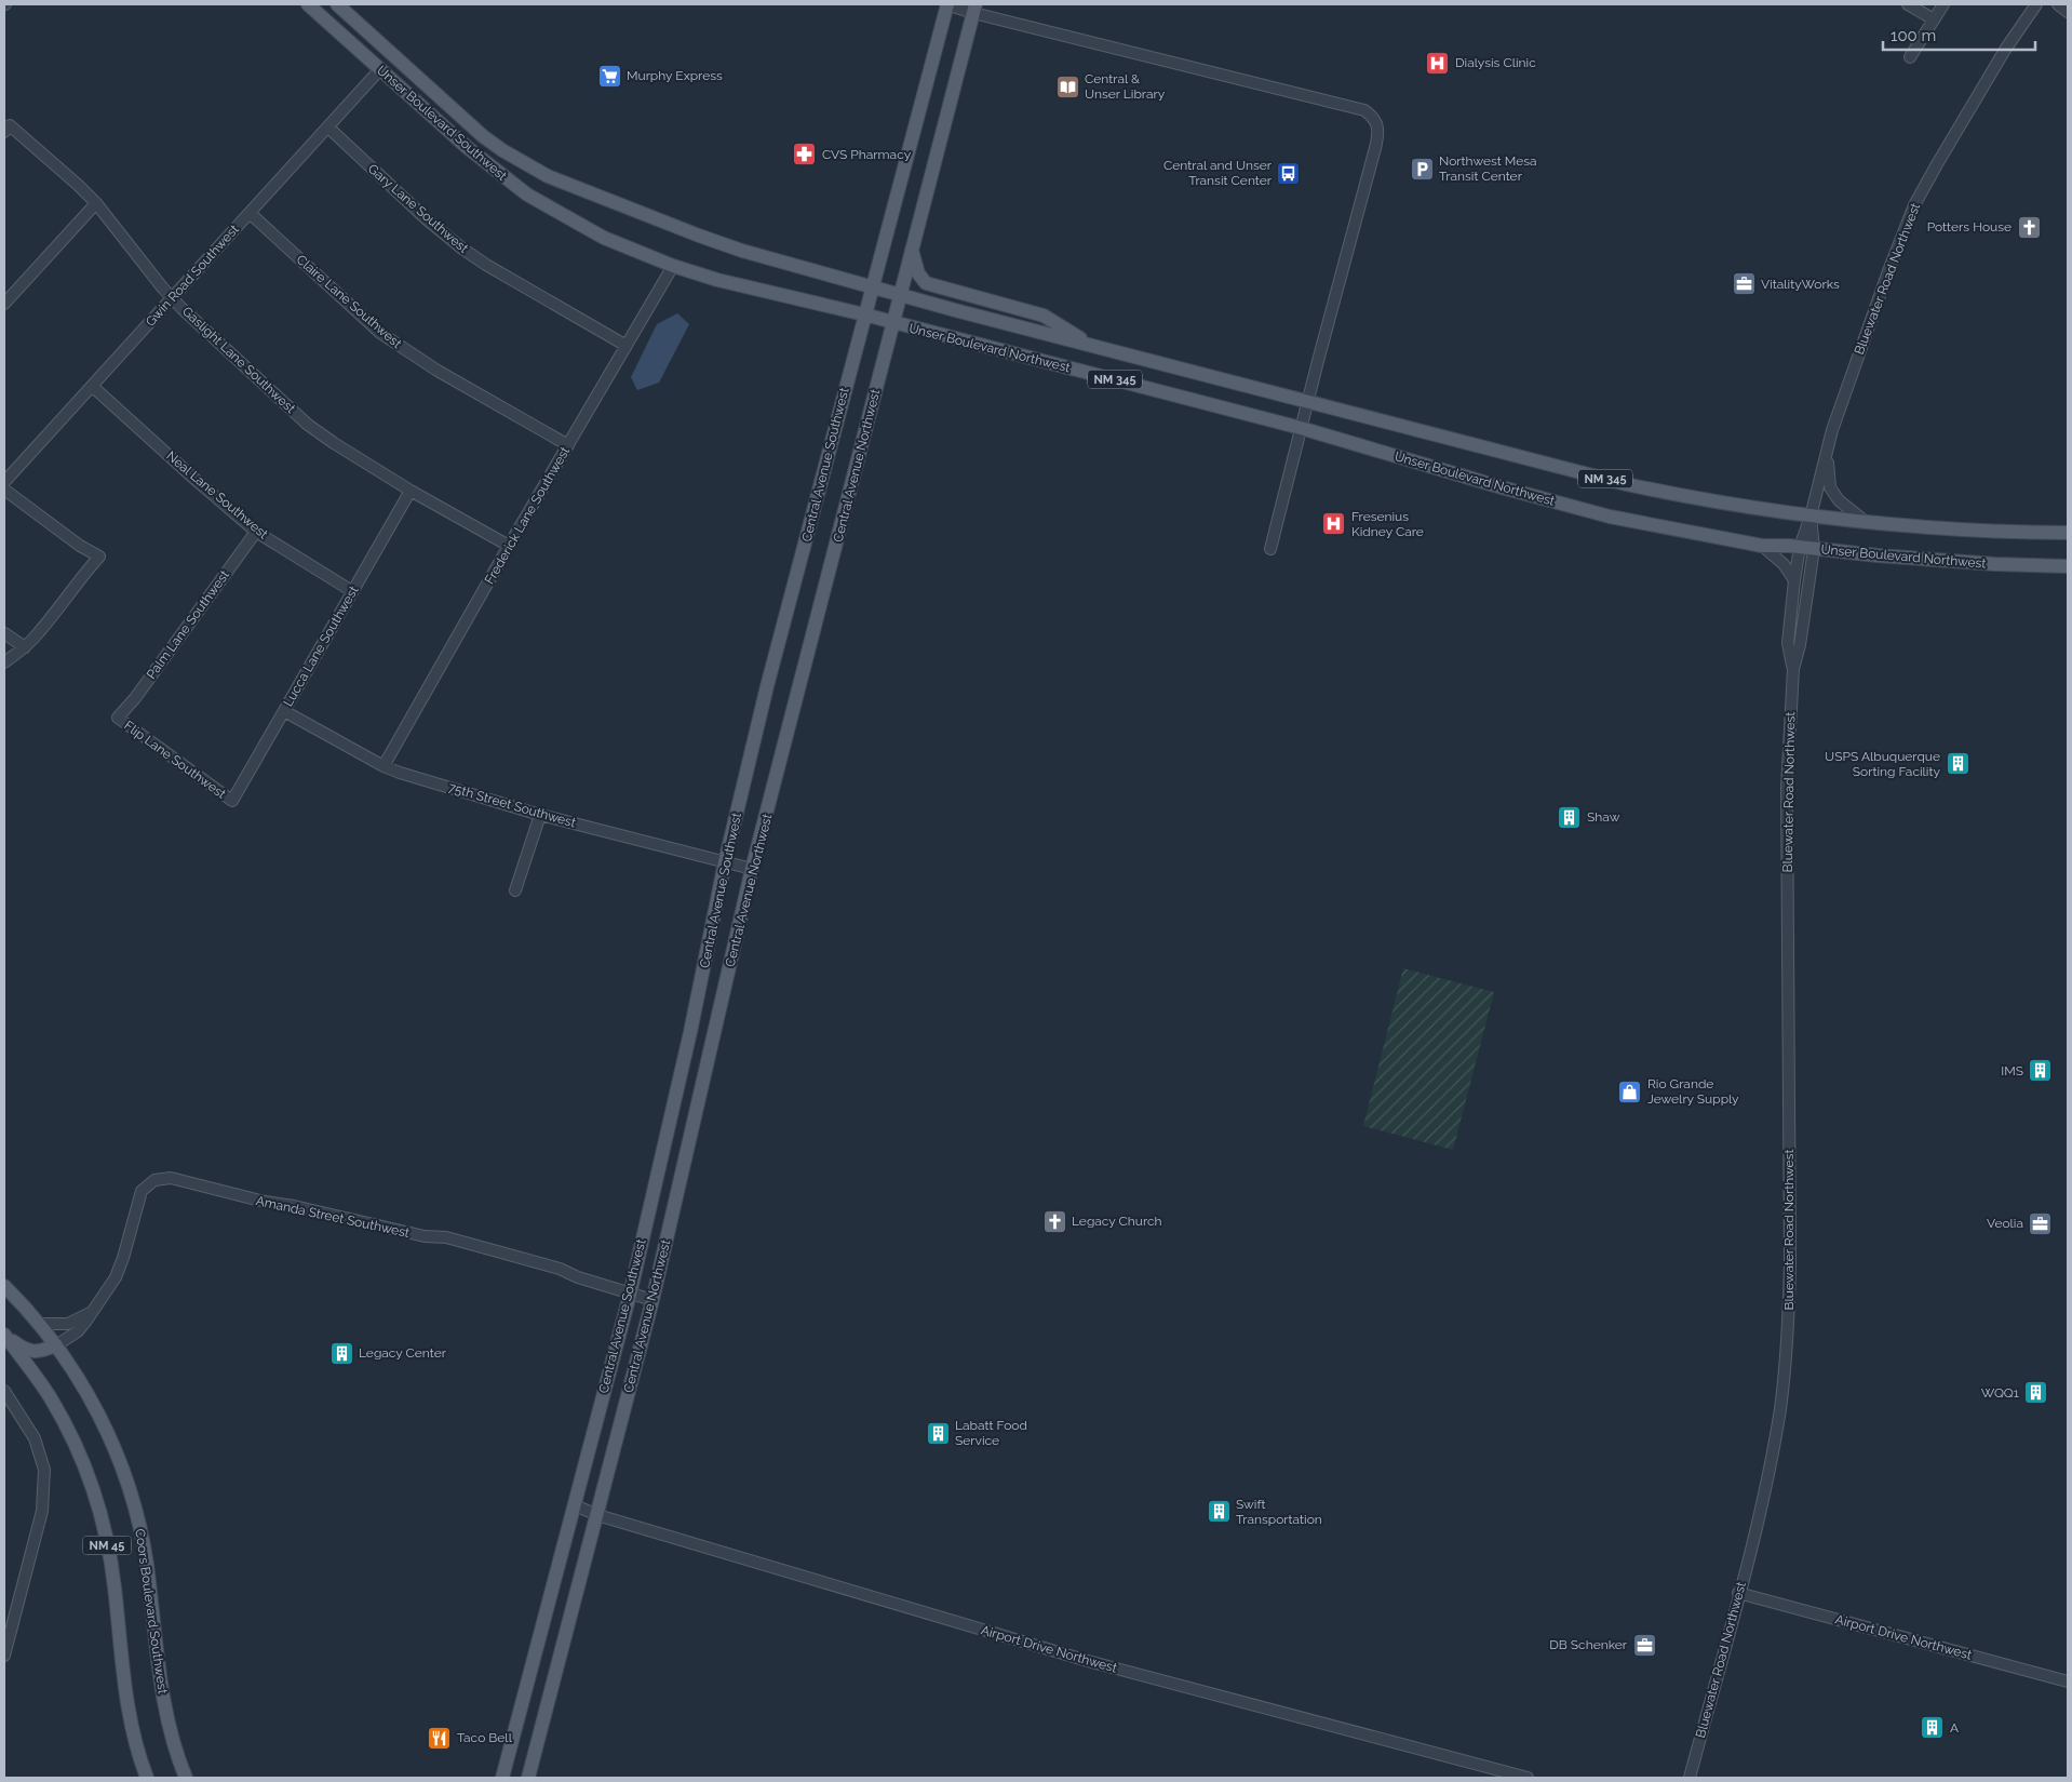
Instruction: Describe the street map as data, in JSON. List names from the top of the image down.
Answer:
{
  "streets": {
    "main road": [
      "Unser Boulevard Southwest",
      "Unser Boulevard Northwest",
      "NM 345",
      "Central Avenue Southwest",
      "Central Avenue Northwest",
      "NM 45",
      "Coors Boulevard Southwest"
    ],
    "street": [
      "Gary Lane Southwest",
      "Gwin Road Southwest",
      "Bluewater Road Northwest",
      "Claire Lane Southwest",
      "Gaslight Lane Southwest",
      "Neal Lane Southwest",
      "Frederick Lane Southwest",
      "Palm Lane Southwest",
      "Lucca Lane Southwest",
      "Flip Lane Southwest",
      "75th Street Southwest",
      "Amanda Street Southwest",
      "Airport Drive Northwest"
    ]
  },
  "crossings": [
    ["Unser Boulevard Southwest", "Gwin Road Southwest"],
    ["Unser Boulevard Southwest", "NM 345"],
    ["Unser Boulevard Southwest", "Central Avenue Southwest"],
    ["Unser Boulevard Southwest", "Frederick Lane Southwest"],
    ["Gary Lane Southwest", "Gwin Road Southwest"],
    ["Gary Lane Southwest", "Frederick Lane Southwest"],
    ["Gwin Road Southwest", "Claire Lane Southwest"],
    ["Gwin Road Southwest", "Gaslight Lane Southwest"],
    ["Gwin Road Southwest", "Neal Lane Southwest"],
    ["Bluewater Road Northwest", "Unser Boulevard Northwest"],
    ["Bluewater Road Northwest", "Airport Drive Northwest"],
    ["Claire Lane Southwest", "Frederick Lane Southwest"],
    ["Unser Boulevard Northwest", "NM 345"],
    ["Unser Boulevard Northwest", "Central Avenue Northwest"],
    ["Gaslight Lane Southwest", "Frederick Lane Southwest"],
    ["Gaslight Lane Southwest", "Lucca Lane Southwest"],
    ["NM 345", "Central Avenue Southwest"],
    ["NM 345", "Central Avenue Northwest"],
    ["Central Avenue Southwest", "75th Street Southwest"],
    ["Central Avenue Southwest", "Amanda Street Southwest"],
    ["Central Avenue Southwest", "Airport Drive Northwest"],
    ["Central Avenue Northwest", "75th Street Southwest"],
    ["Central Avenue Northwest", "Amanda Street Southwest"],
    ["Central Avenue Northwest", "Airport Drive Northwest"],
    ["Neal Lane Southwest", "Palm Lane Southwest"],
    ["Neal Lane Southwest", "Lucca Lane Southwest"],
    ["Frederick Lane Southwest", "75th Street Southwest"],
    ["Palm Lane Southwest", "Flip Lane Southwest"],
    ["Lucca Lane Southwest", "Flip Lane Southwest"],
    ["Lucca Lane Southwest", "75th Street Southwest"],
    ["Amanda Street Southwest", "Coors Boulevard Southwest"]
  ],
  "places": {
    "hospital": ["Dialysis Clinic", "Fresenius Kidney Care"],
    "supermarket": ["Murphy Express"],
    "library": ["Central & Unser Library"],
    "pharmacy": ["CVS Pharmacy"],
    "parking": ["Northwest Mesa Transit Center"],
    "bus stop": ["Central and Unser Transit Center"],
    "church": ["Potters House", "Legacy Church"],
    "office": ["VitalityWorks", "Veolia", "DB Schenker"],
    "building": [
      "USPS Albuquerque Sorting Facility",
      "Shaw",
      "IMS",
      "Legacy Center",
      "WQQ1",
      "Labatt Food Service",
      "Swift Transportation",
      "A"
    ],
    "shop": ["Rio Grande Jewelry Supply"],
    "restaurant": ["Taco Bell"]
  },
  "scale_bar": "100 m"
}
